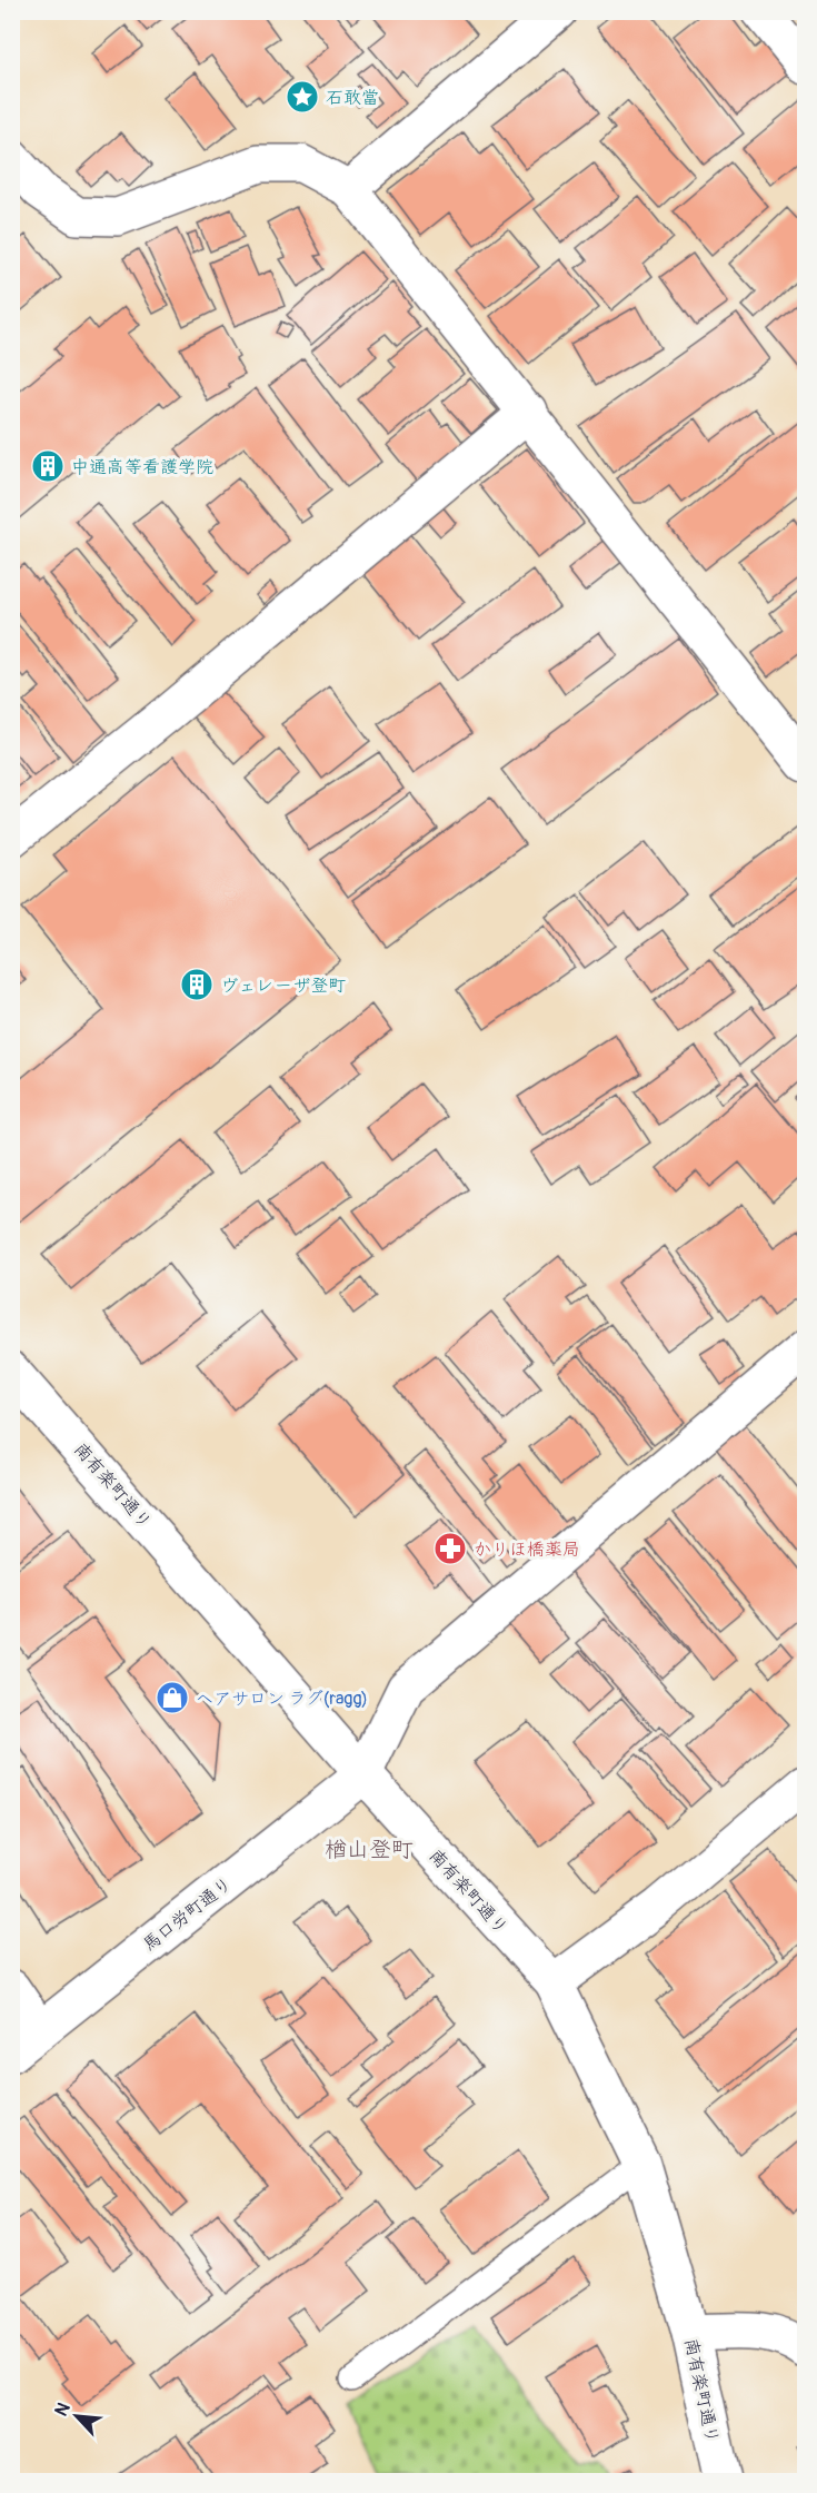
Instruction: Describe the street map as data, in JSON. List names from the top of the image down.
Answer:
{
  "streets": {
    "street": ["南有楽町通り", "馬口労町通り"]
  },
  "crossings": [
    ["南有楽町通り", "馬口労町通り"]
  ],
  "districts": ["楢山登町"],
  "places": {
    "place": ["石敢當"],
    "building": ["中通高等看護学院", "ヴェレーザ登町"],
    "pharmacy": ["かりほ橋薬局"],
    "shop": ["ヘアサロン ラグ(ragg)"]
  },
  "north": "top left"
}
